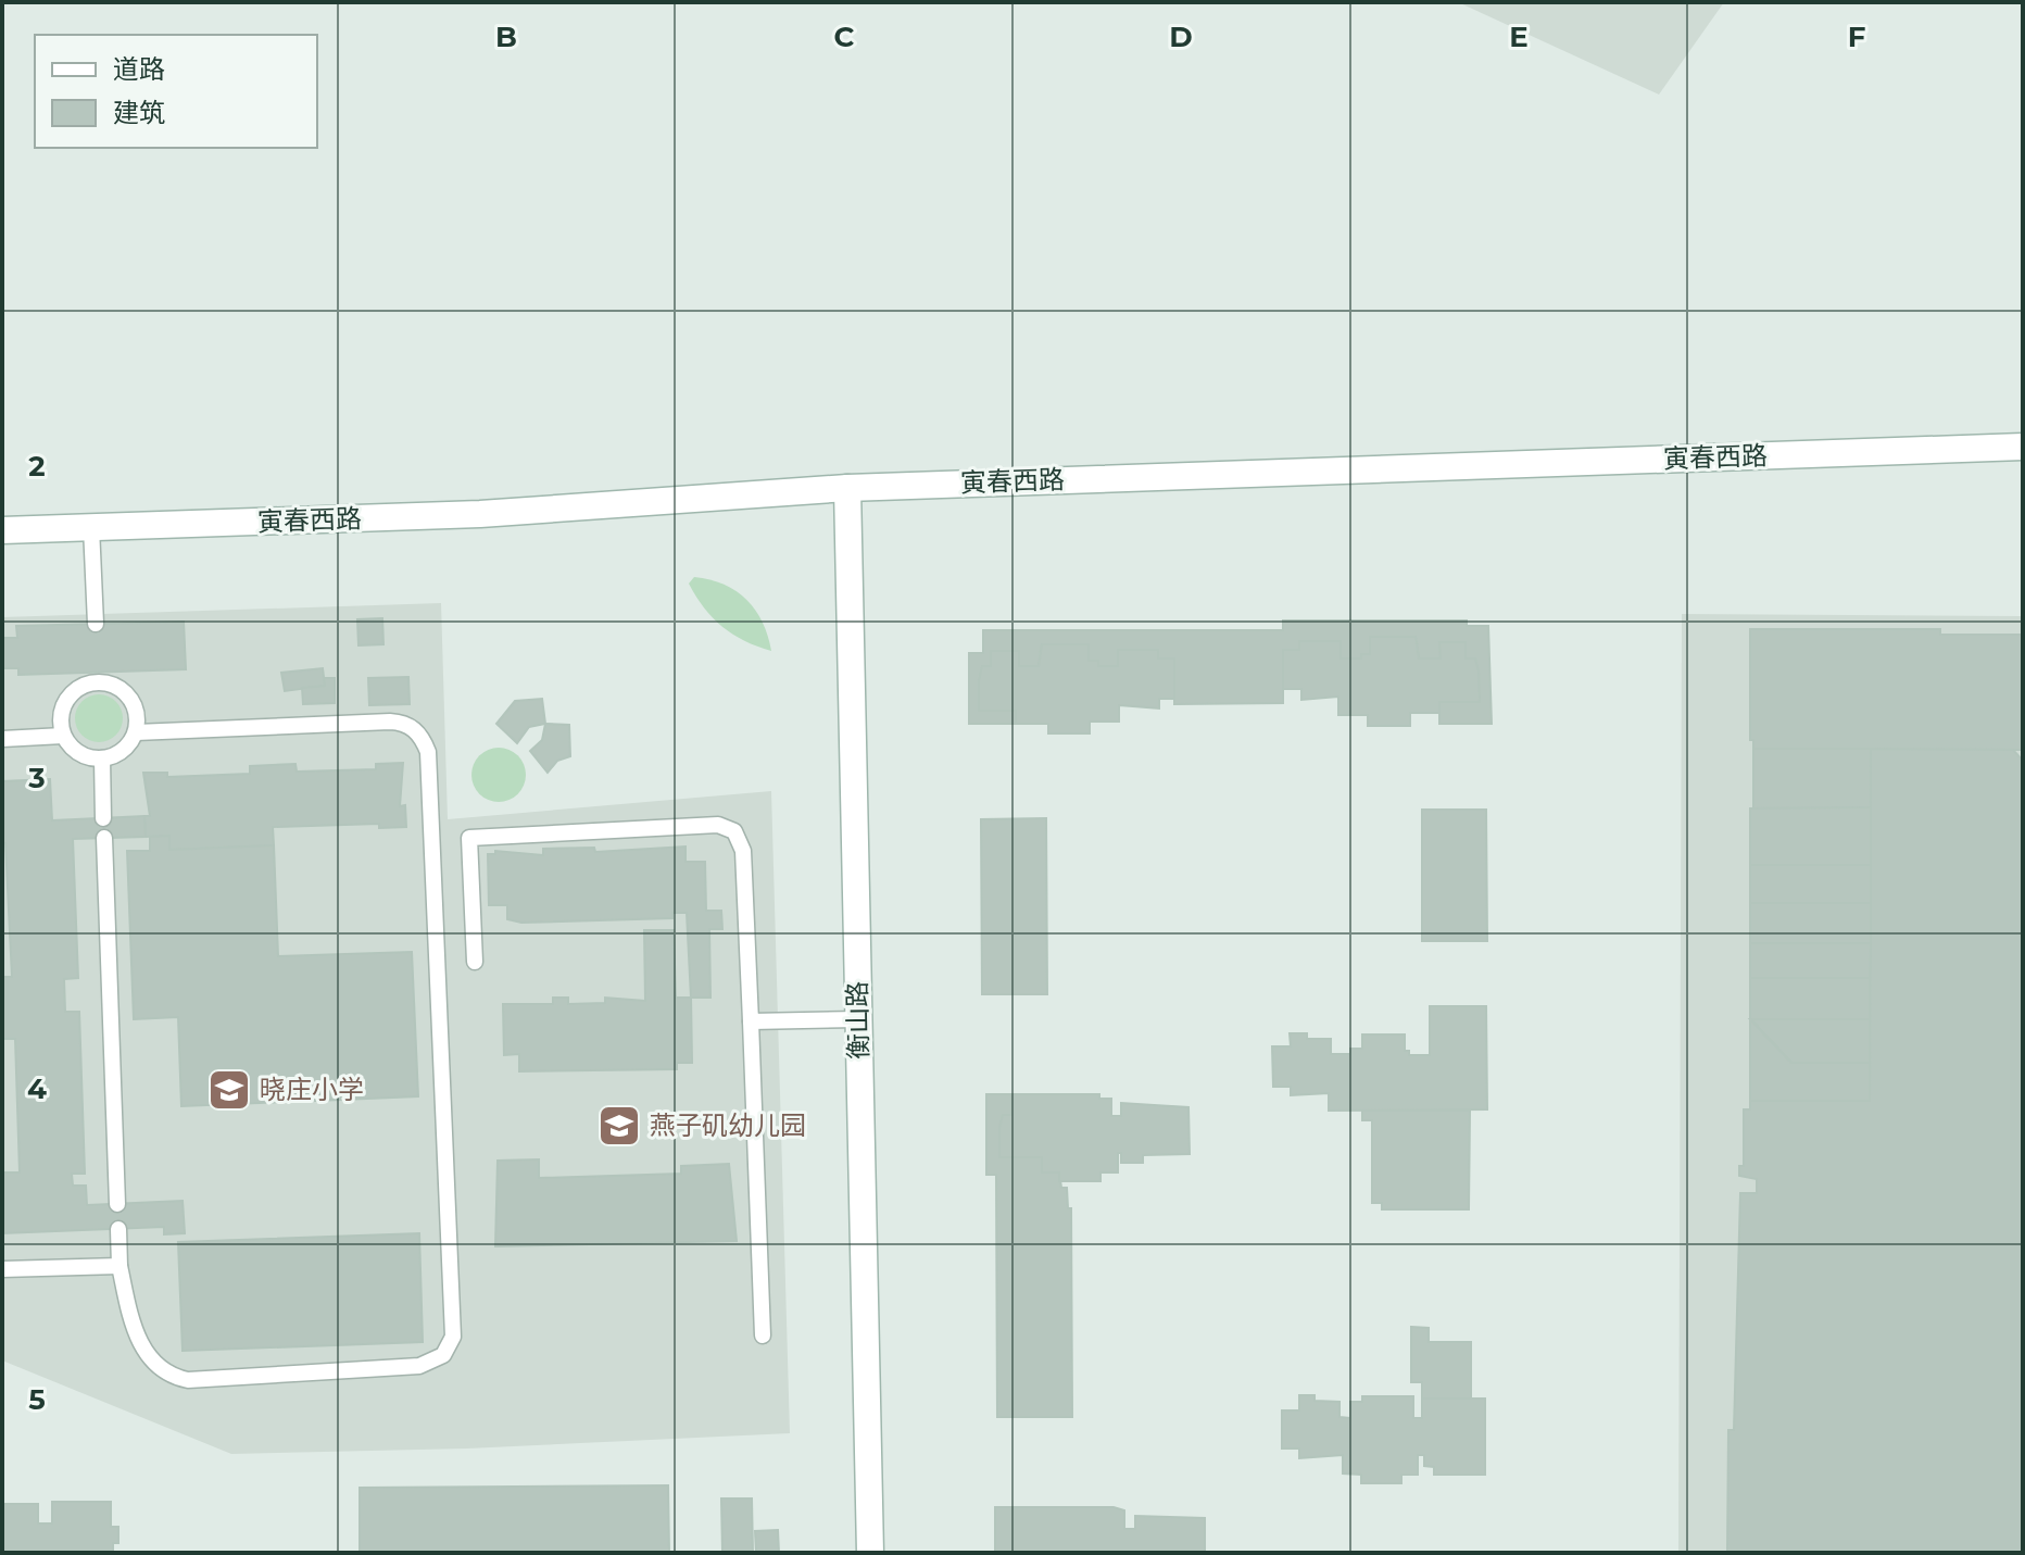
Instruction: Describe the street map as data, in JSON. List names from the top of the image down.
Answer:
{
  "streets": {
    "street": ["寅春西路", "衡山路"]
  },
  "crossings": [
    ["寅春西路", "衡山路"]
  ],
  "places": {
    "school or university": ["晓庄小学", "燕子矶幼儿园"]
  },
  "legend": ["道路", "建筑"],
  "grid": {
    "columns": [
      "B",
      "C",
      "D",
      "E",
      "F"
    ],
    "rows": [
      "2",
      "3",
      "4",
      "5"
    ]
  }
}
